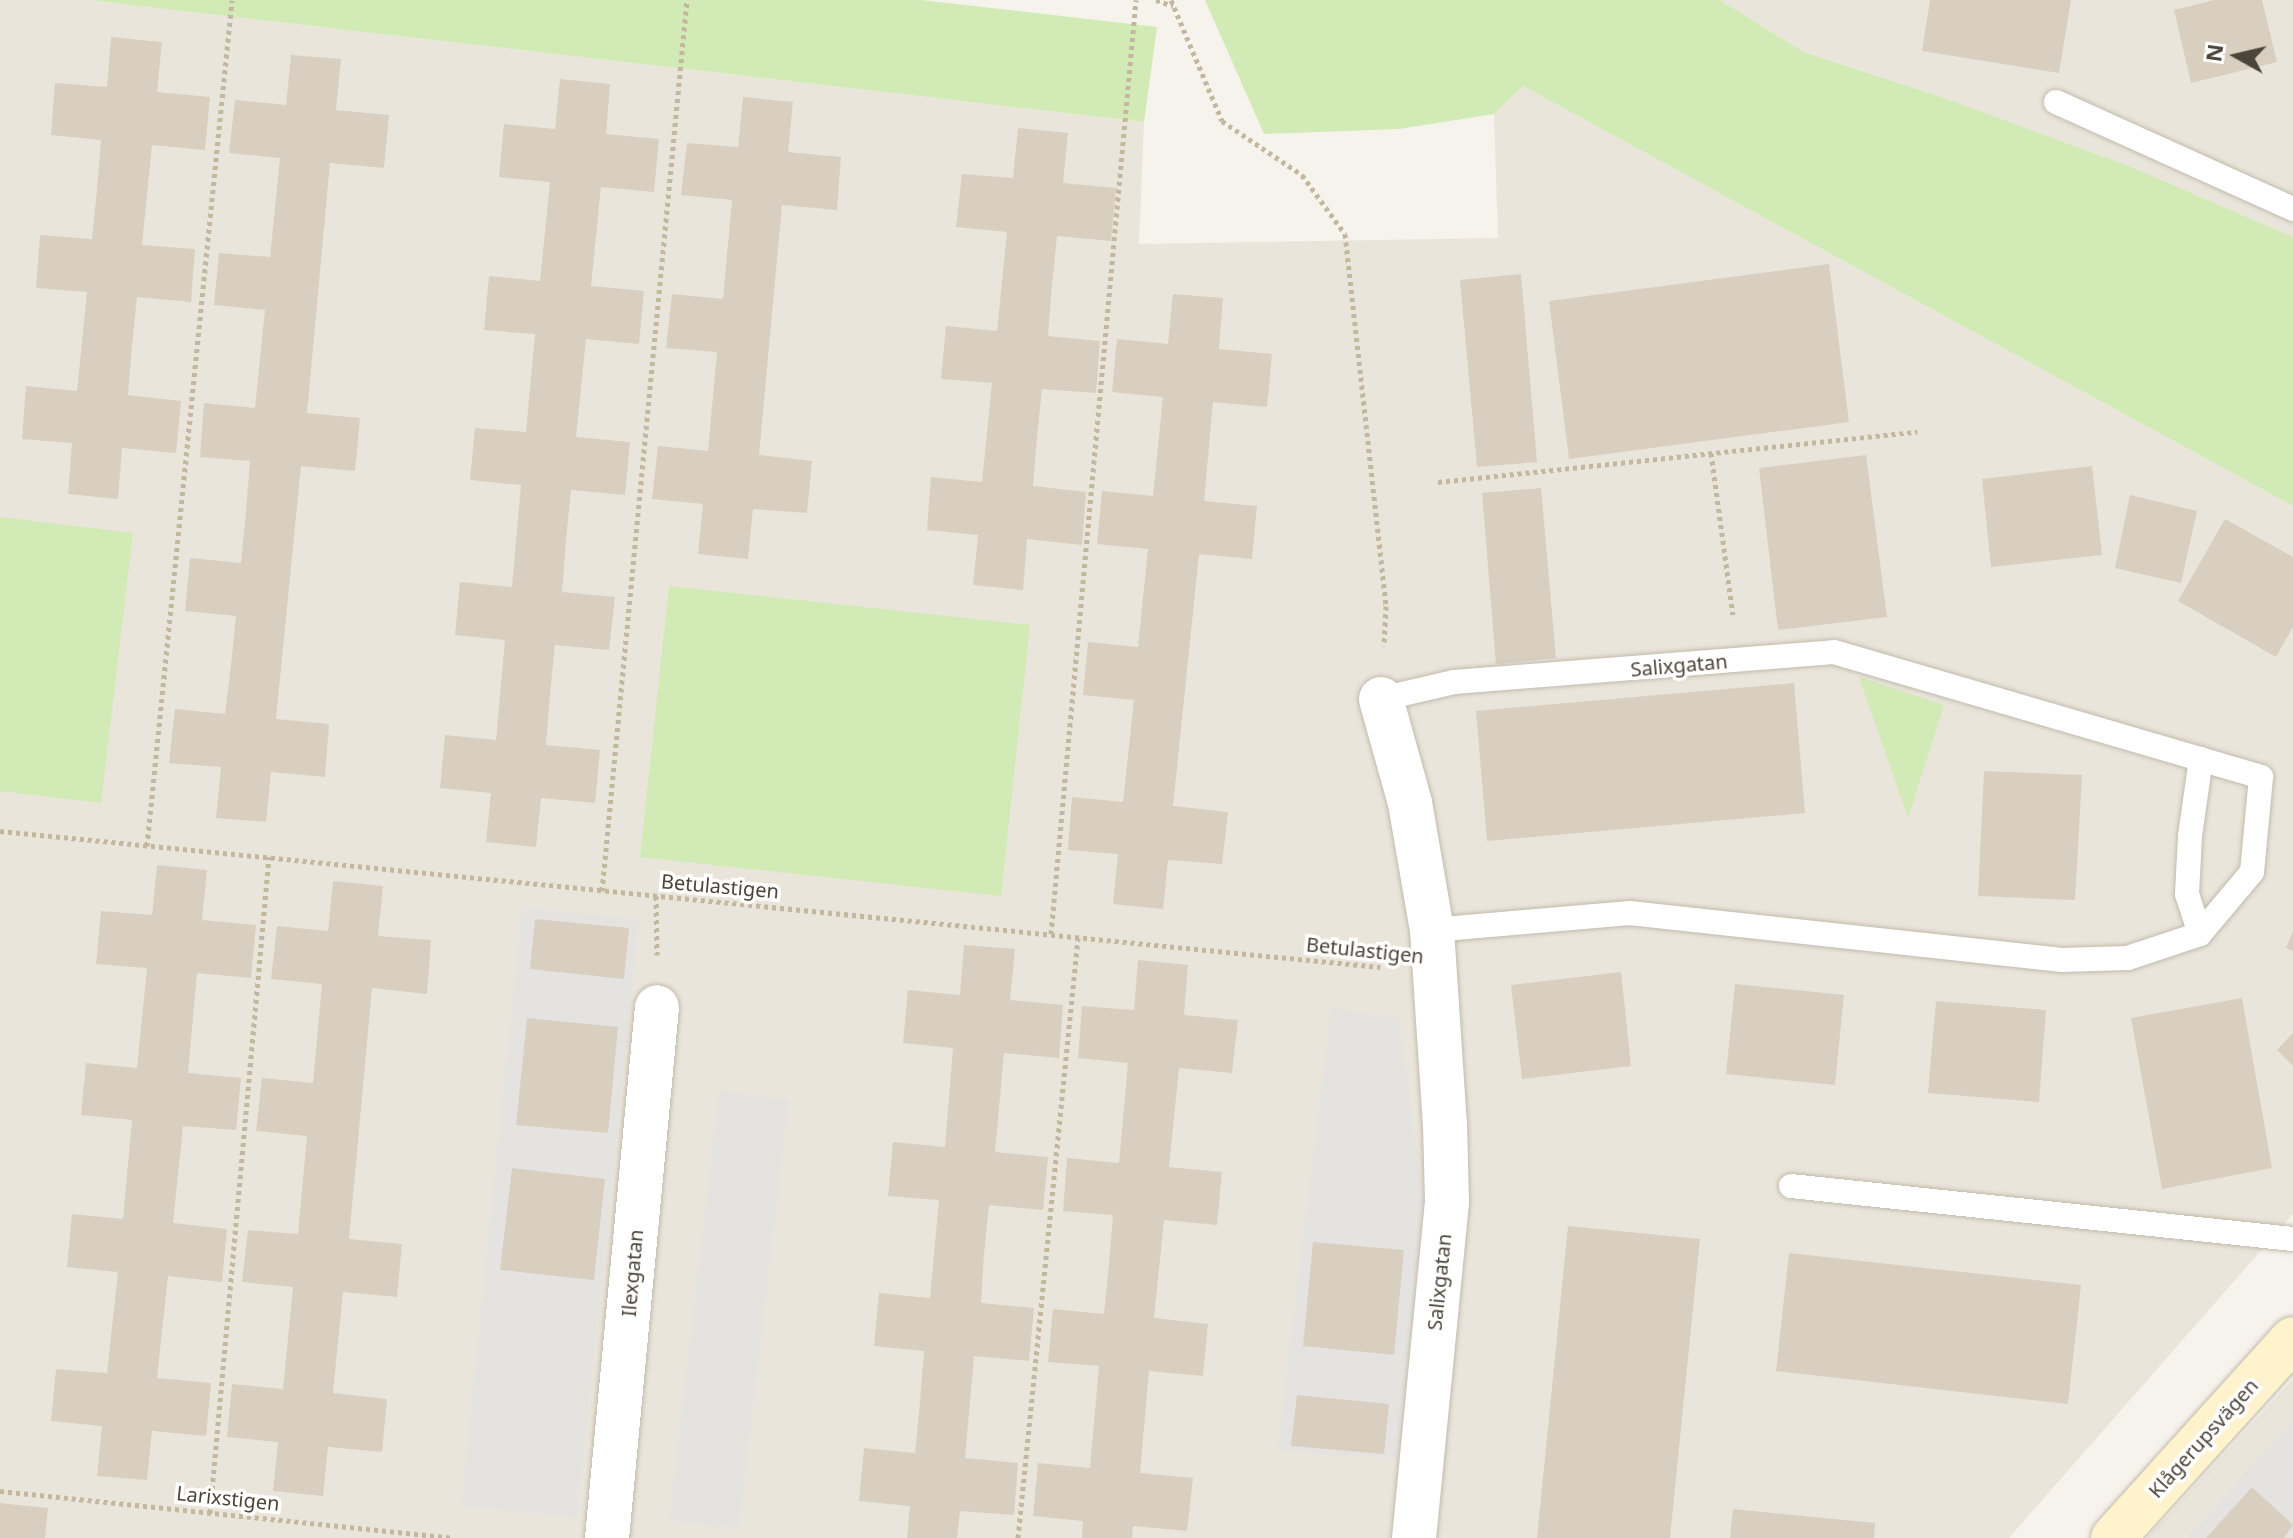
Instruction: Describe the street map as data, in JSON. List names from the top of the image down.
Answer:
{
  "streets": {
    "street": ["Salixgatan", "Ilexgatan", "Klågerupsvägen"],
    "path": ["Betulastigen", "Larixstigen"]
  },
  "crossings": [
    ["Salixgatan", "Betulastigen"]
  ],
  "north": "left"
}
